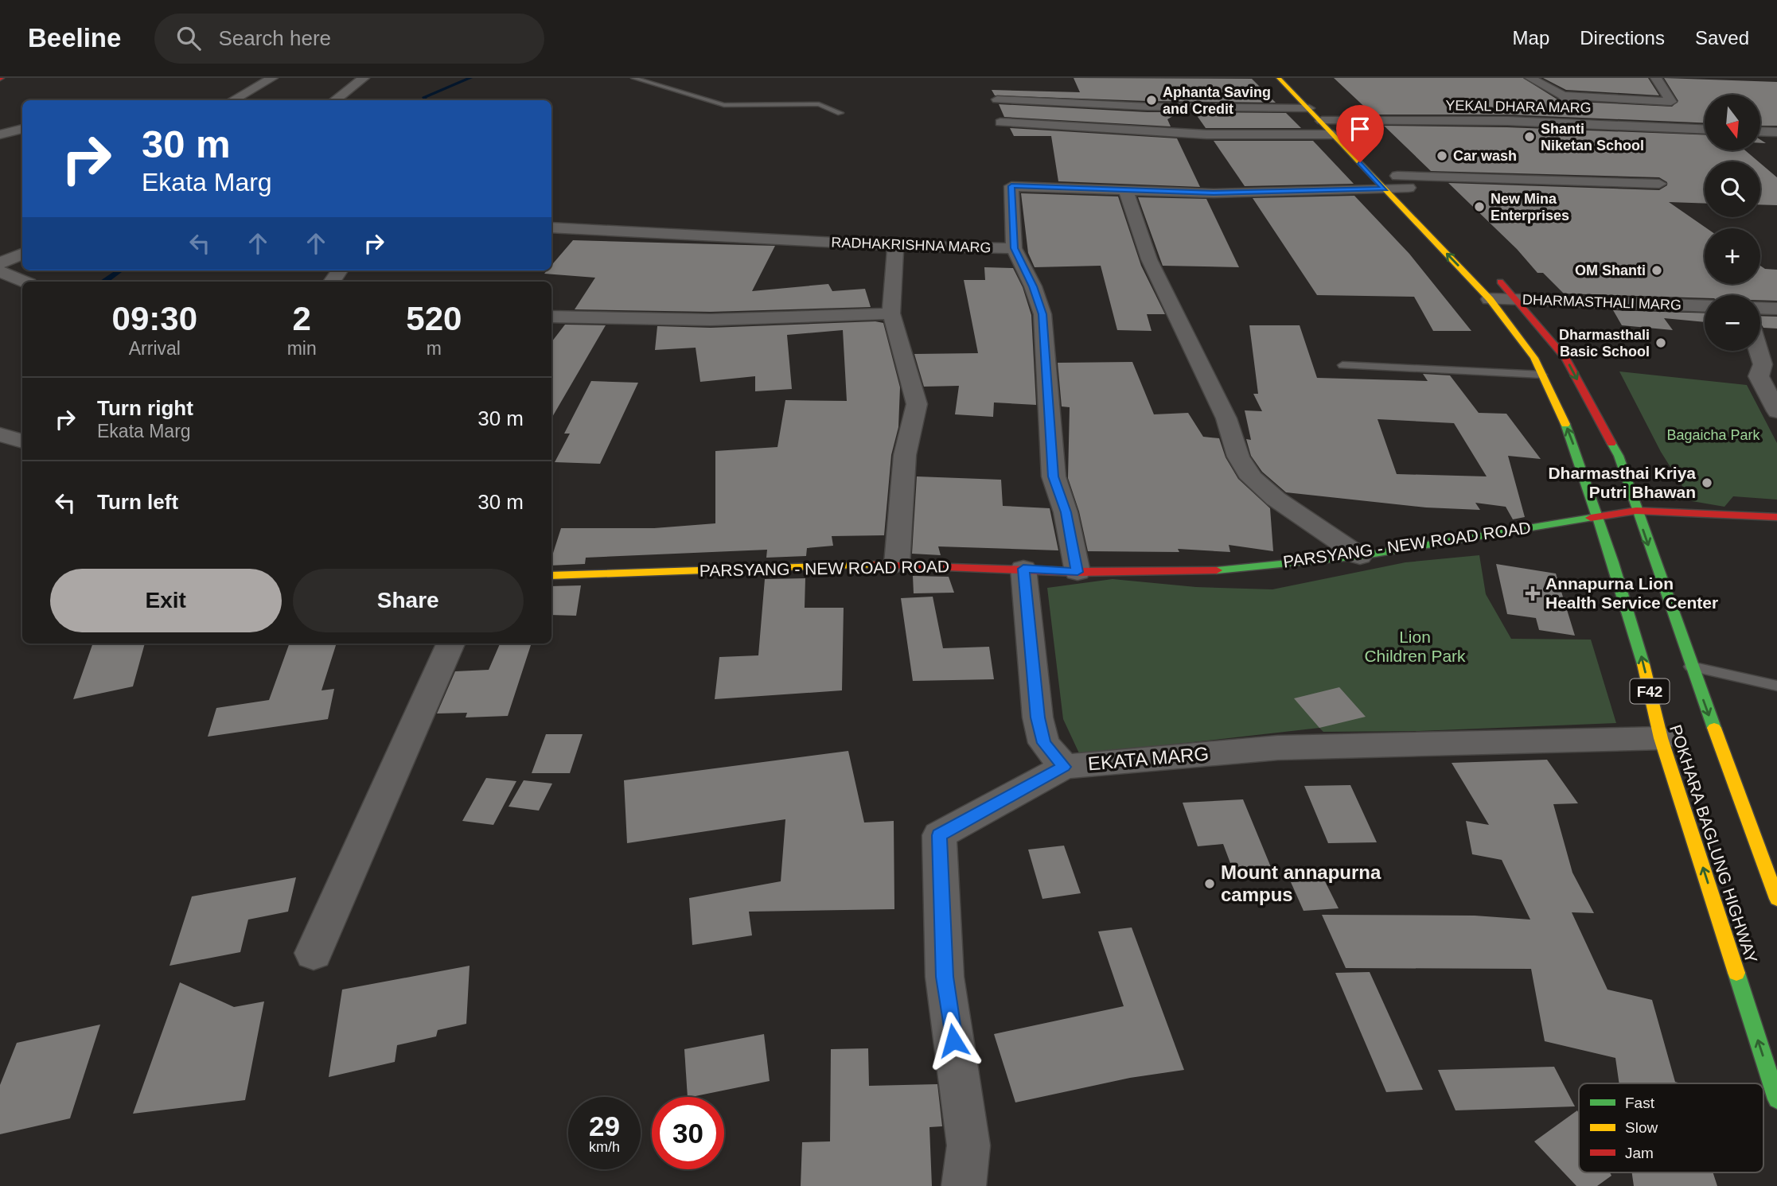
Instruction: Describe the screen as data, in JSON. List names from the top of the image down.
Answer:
{
  "streets": {
    "main road": ["PARSYANG - NEW ROAD ROAD", "F42", "POKHARA BAGLUNG HIGHWAY"],
    "street": [
      "YEKAL DHARA MARG",
      "RADHAKRISHNA MARG",
      "DHARMASTHALI MARG",
      "EKATA MARG"
    ]
  },
  "crossings": [
    ["YEKAL DHARA MARG", "POKHARA BAGLUNG HIGHWAY"],
    ["RADHAKRISHNA MARG", "POKHARA BAGLUNG HIGHWAY"],
    ["DHARMASTHALI MARG", "POKHARA BAGLUNG HIGHWAY"],
    ["PARSYANG - NEW ROAD ROAD", "POKHARA BAGLUNG HIGHWAY"],
    ["EKATA MARG", "POKHARA BAGLUNG HIGHWAY"]
  ],
  "parks": ["Bagaicha Park", "Lion Children Park"],
  "places": {
    "other": [
      "Aphanta Saving and Credit",
      "Shanti Niketan School",
      "Car wash",
      "New Mina Enterprises",
      "OM Shanti",
      "Dharmasthali Basic School",
      "Dharmasthai Kriya Putri Bhawan",
      "Mount annapurna campus"
    ],
    "health": ["Annapurna Lion Health Service Center"]
  },
  "legend": ["Fast", "Slow", "Jam"],
  "north": "bottom",
  "page": {
    "header": "Beeline",
    "search": "Search here",
    "nav": ["Map", "Directions", "Saved"],
    "map_buttons": ["+", "−"],
    "turn": ["30 m", "Ekata Marg"],
    "eta": [
      "09:30",
      "Arrival",
      "2",
      "min",
      "520",
      "m"
    ],
    "list": [
      {
        "name": "Turn right",
        "note": "Ekata Marg",
        "value": "30 m"
      },
      {
        "name": "Turn left",
        "value": "30 m"
      }
    ],
    "buttons": ["Exit", "Share"],
    "speed": "29 km/h",
    "limit": "30"
  }
}
